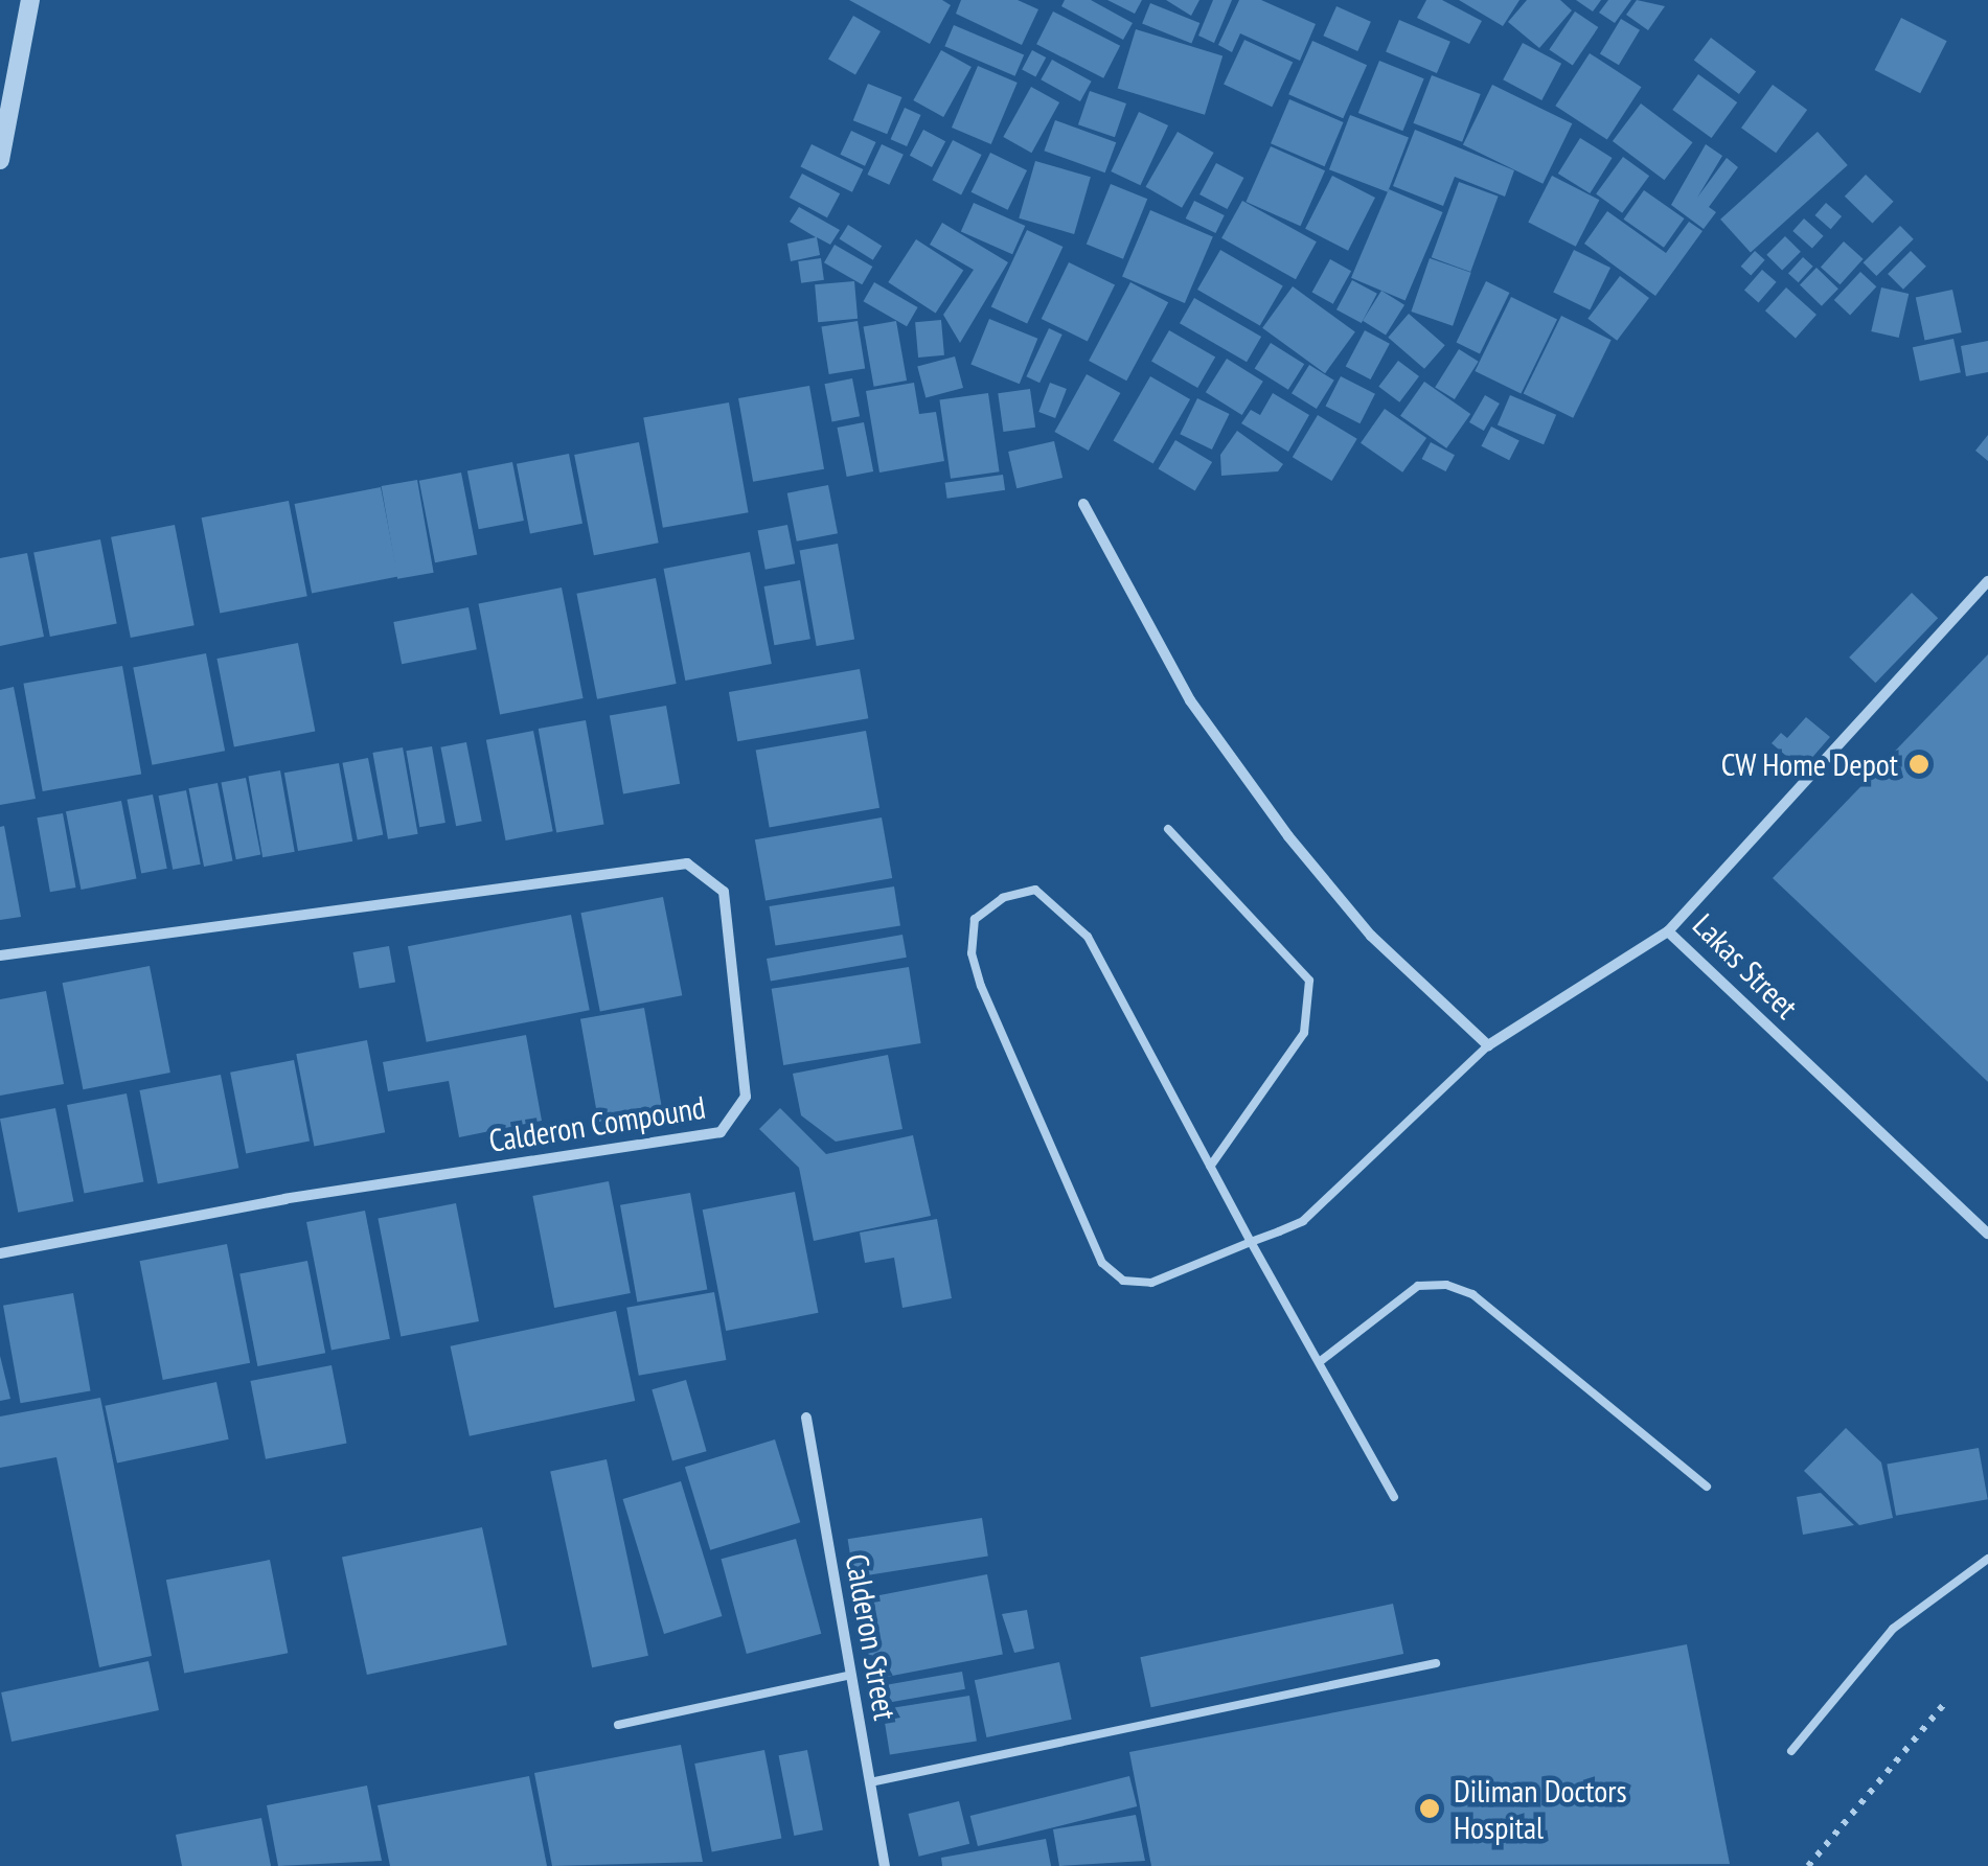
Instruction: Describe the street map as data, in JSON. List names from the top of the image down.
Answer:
{
  "streets": {
    "street": ["Lakas Street", "Calderon Compound", "Calderon Street"]
  },
  "places": ["CW Home Depot", "Diliman Doctors Hospital"]
}
